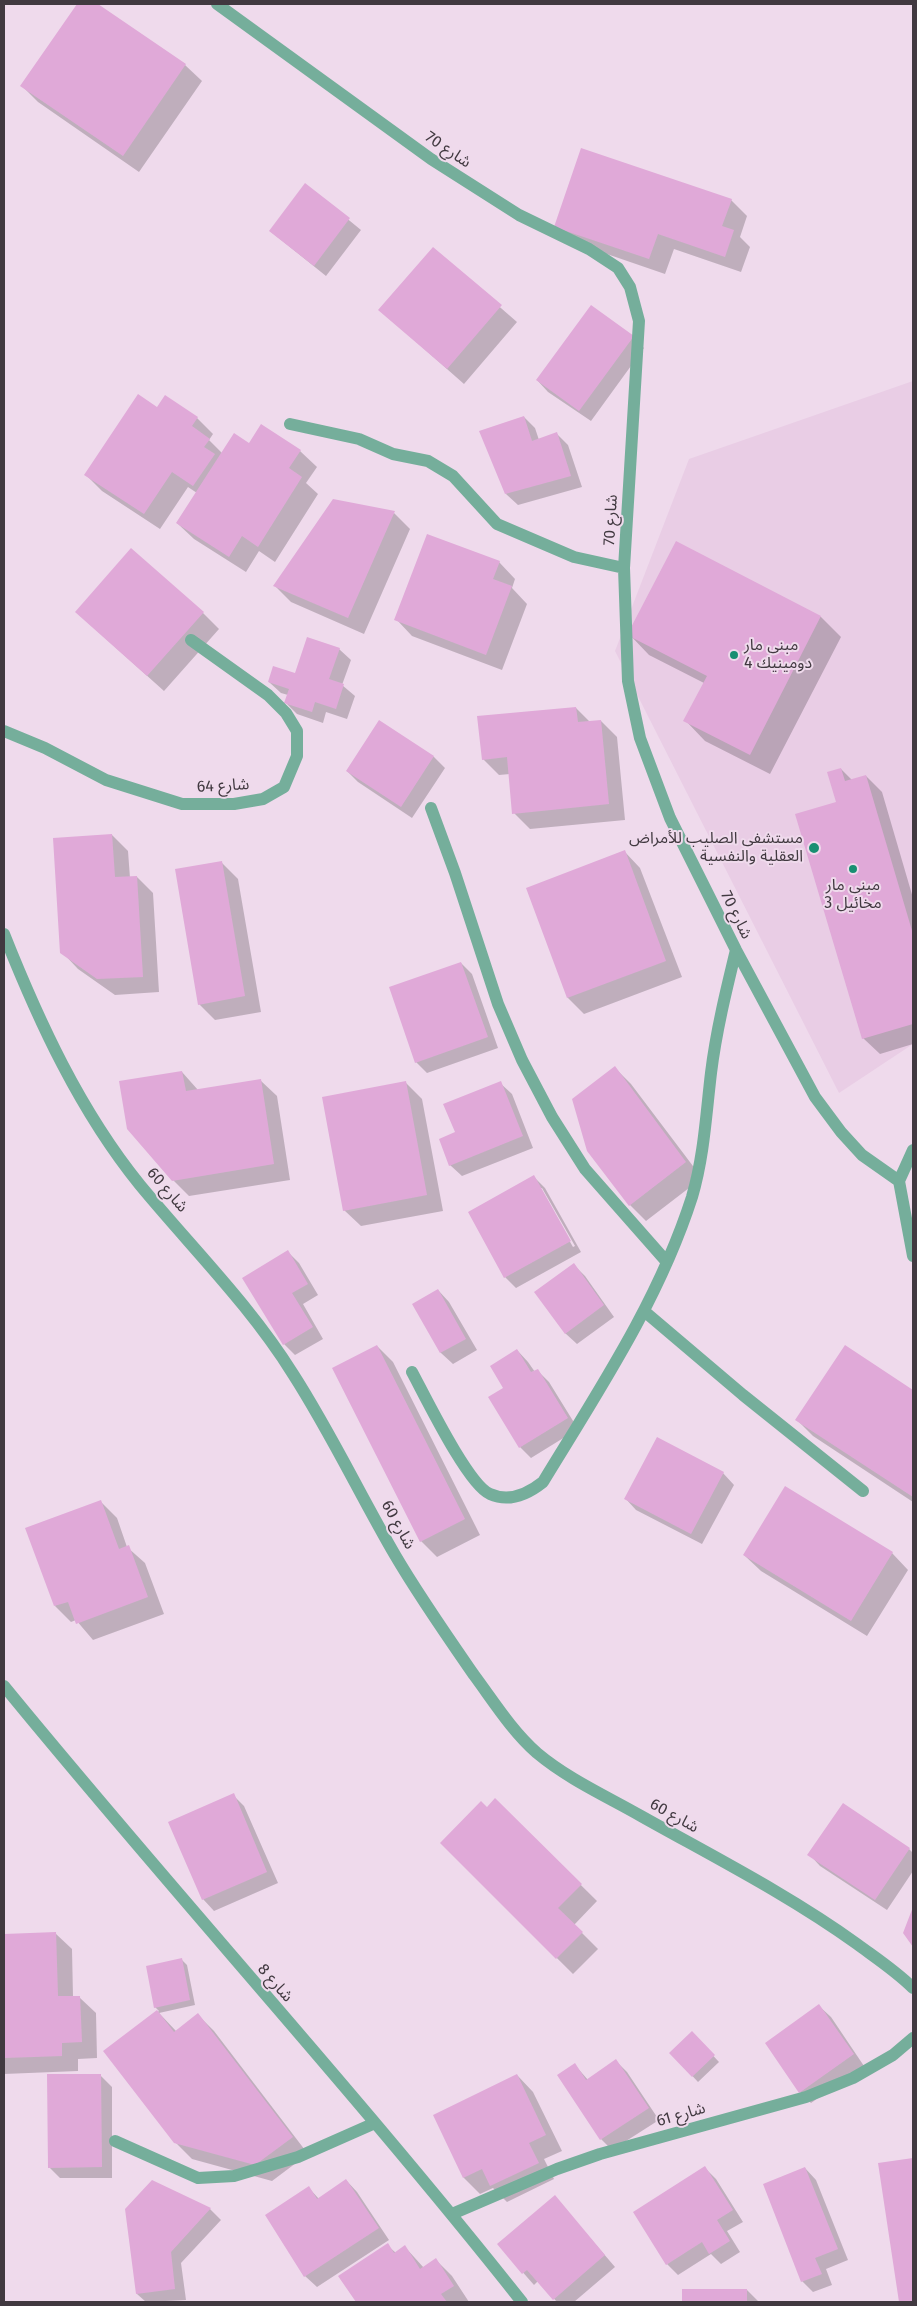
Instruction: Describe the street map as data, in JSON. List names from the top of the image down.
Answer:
{
  "streets": {
    "street": [
      "شارع 70",
      "شارع 64",
      "شارع 60",
      "شارع 8",
      "شارع 61"
    ]
  },
  "crossings": [
    ["شارع 8", "شارع 61"]
  ],
  "places": ["مبنى مار دومينيك 4", "مستشفى الصليب للأمراض العقلية والنفسية", "مبنى مار مخائيل 3"]
}
